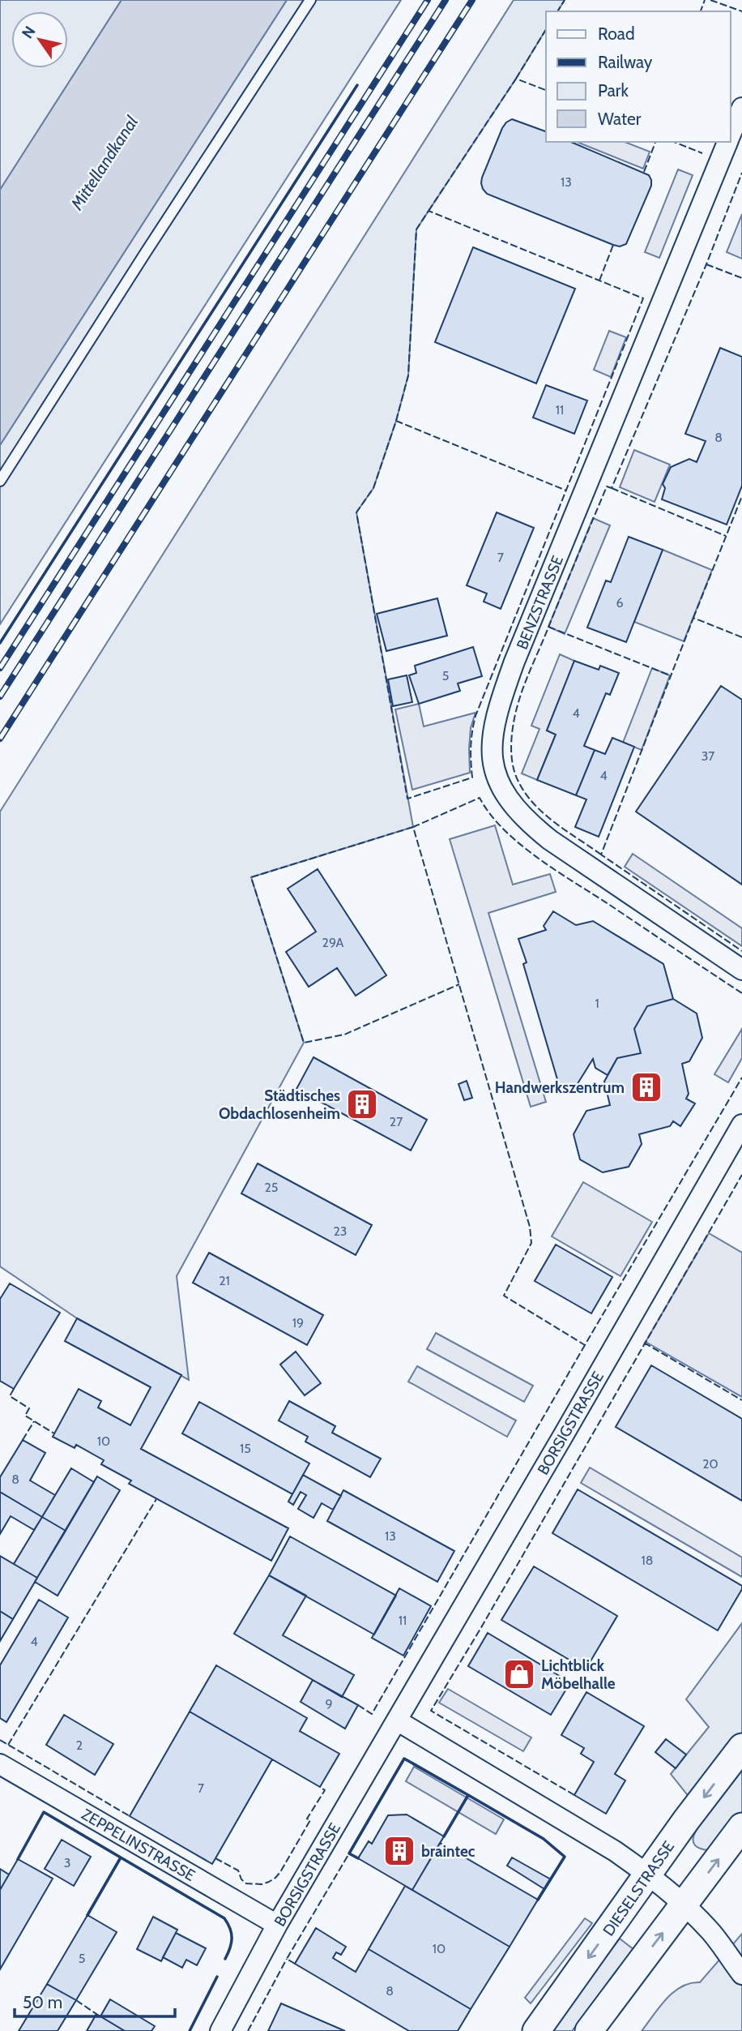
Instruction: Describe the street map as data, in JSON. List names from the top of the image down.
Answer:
{
  "streets": {
    "main road": ["DIESELSTRASSE"],
    "street": ["BENZSTRASSE", "BORSIGSTRASSE", "ZEPPELINSTRASSE"]
  },
  "crossings": [
    ["BORSIGSTRASSE", "ZEPPELINSTRASSE"]
  ],
  "water": ["Mittellandkanal"],
  "places": {
    "building": ["Handwerkszentrum", "Städtisches Obdachlosenheim", "braintec"],
    "shop": ["Lichtblick Möbelhalle"]
  },
  "house_numbers": [
    "13",
    "11",
    "8",
    "7",
    "6",
    "5",
    "4",
    "37",
    "4",
    "29A",
    "1",
    "27",
    "25",
    "23",
    "21",
    "19",
    "10",
    "15",
    "20",
    "8",
    "13",
    "18",
    "11",
    "4",
    "9",
    "2",
    "7",
    "3",
    "10",
    "5",
    "8"
  ],
  "legend": [
    "Road",
    "Railway",
    "Park",
    "Water"
  ],
  "scale_bar": "50 m",
  "north": "top left"
}
